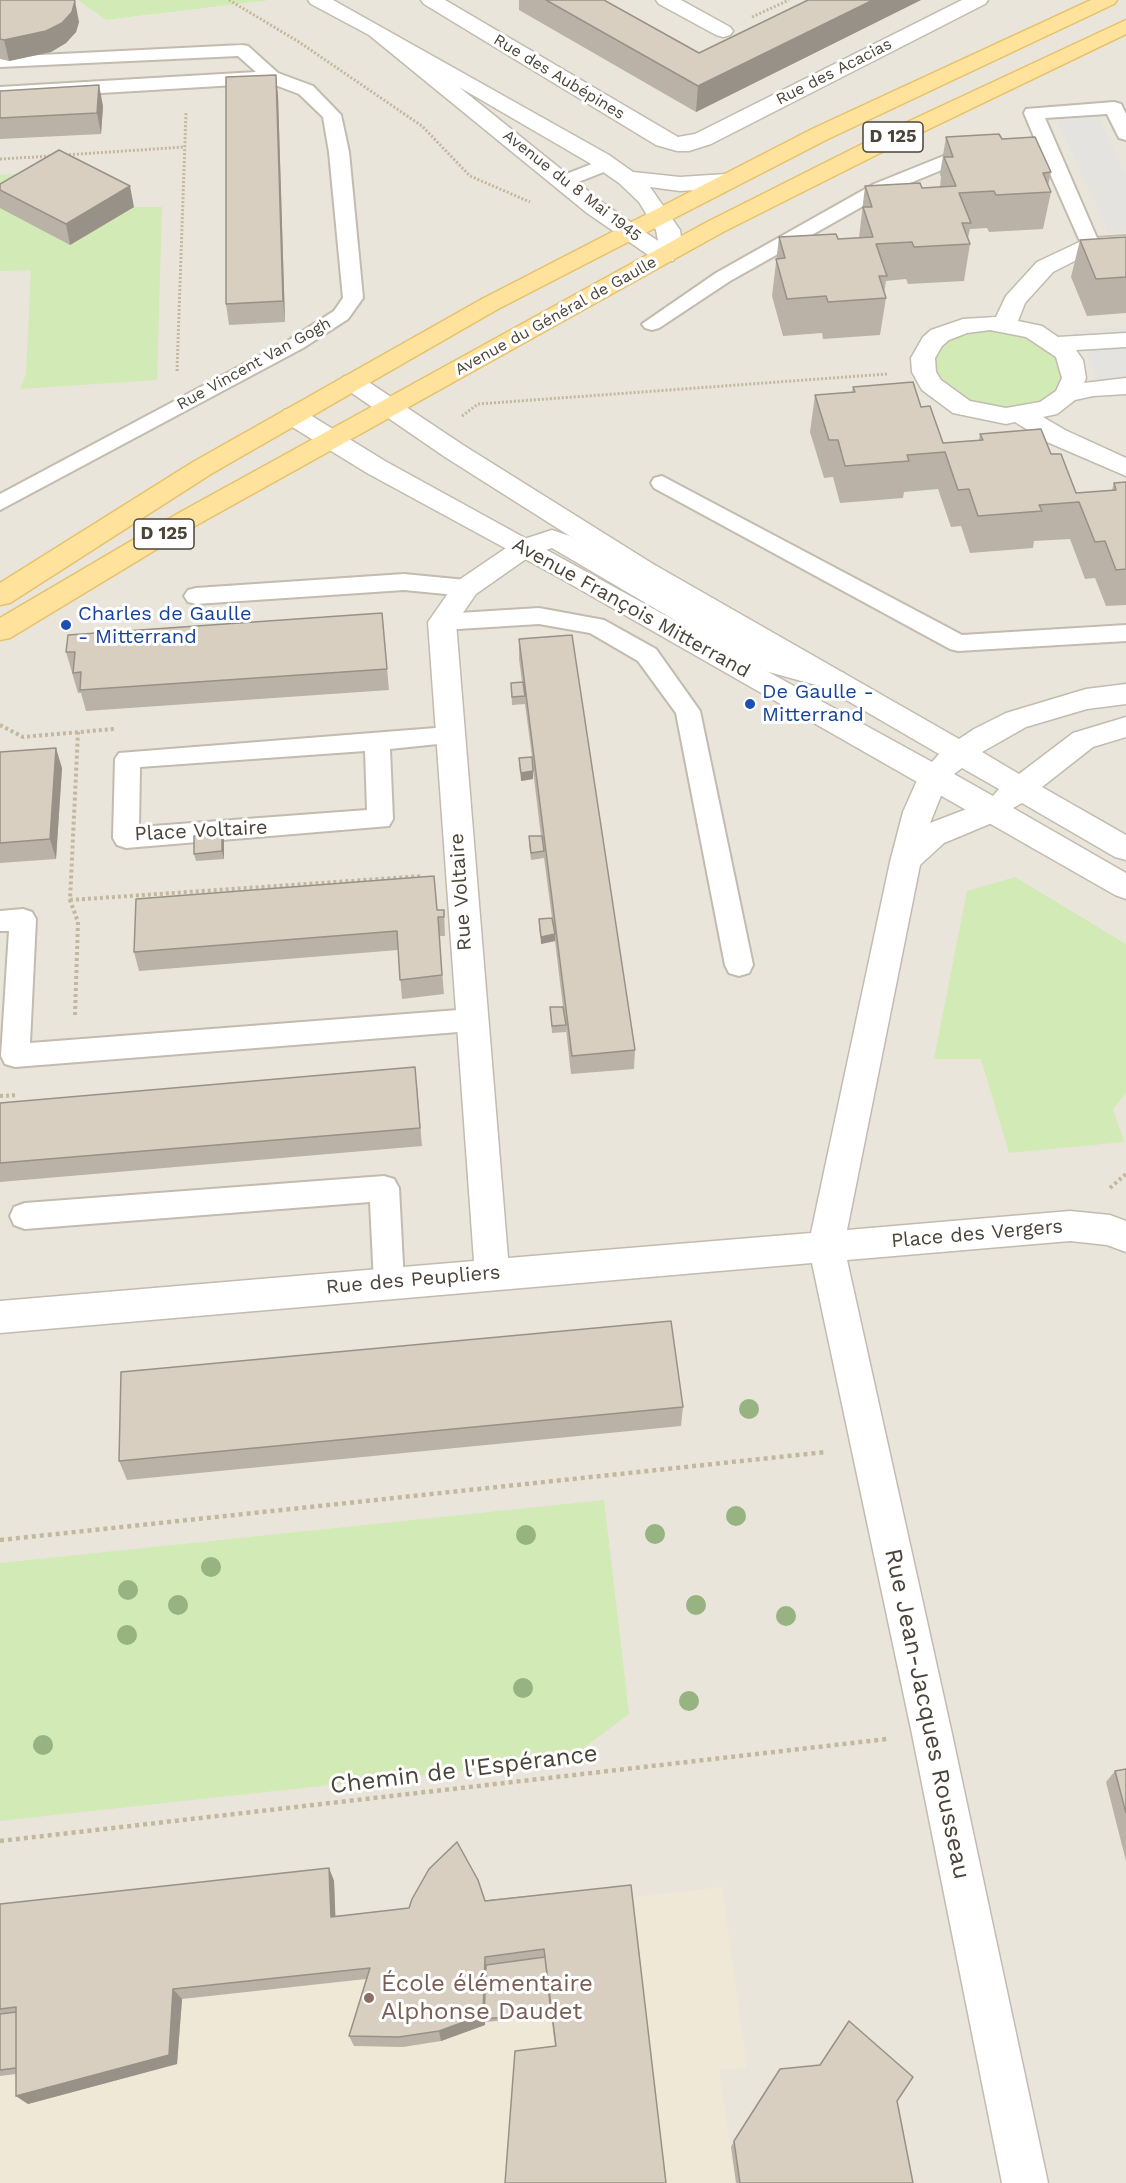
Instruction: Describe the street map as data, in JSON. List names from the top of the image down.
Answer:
{
  "streets": {
    "main road": ["D 125", "Avenue du Général de Gaulle"],
    "street": [
      "Rue des Acacias",
      "Rue des Aubépines",
      "Avenue du 8 Mai 1945",
      "Avenue François Mitterrand",
      "Rue Voltaire",
      "Place des Vergers",
      "Rue des Peupliers",
      "Rue Jean-Jacques Rousseau"
    ],
    "lane": ["Rue Vincent Van Gogh", "Place Voltaire"],
    "path": ["Chemin de l'Espérance"]
  },
  "crossings": [
    ["Rue des Acacias", "Rue des Aubépines"],
    ["D 125", "Avenue du 8 Mai 1945"],
    ["D 125", "Avenue François Mitterrand"],
    ["Avenue du 8 Mai 1945", "Avenue du Général de Gaulle"],
    ["Avenue du Général de Gaulle", "Avenue François Mitterrand"],
    ["Place Voltaire", "Rue Voltaire"],
    ["Rue Voltaire", "Rue des Peupliers"],
    ["Place des Vergers", "Rue des Peupliers"],
    ["Place des Vergers", "Rue Jean-Jacques Rousseau"],
    ["Rue des Peupliers", "Rue Jean-Jacques Rousseau"],
    ["Rue Jean-Jacques Rousseau", "Chemin de l'Espérance"]
  ],
  "places": ["Charles de Gaulle - Mitterrand", "De Gaulle - Mitterrand", "École élémentaire Alphonse Daudet"]
}
